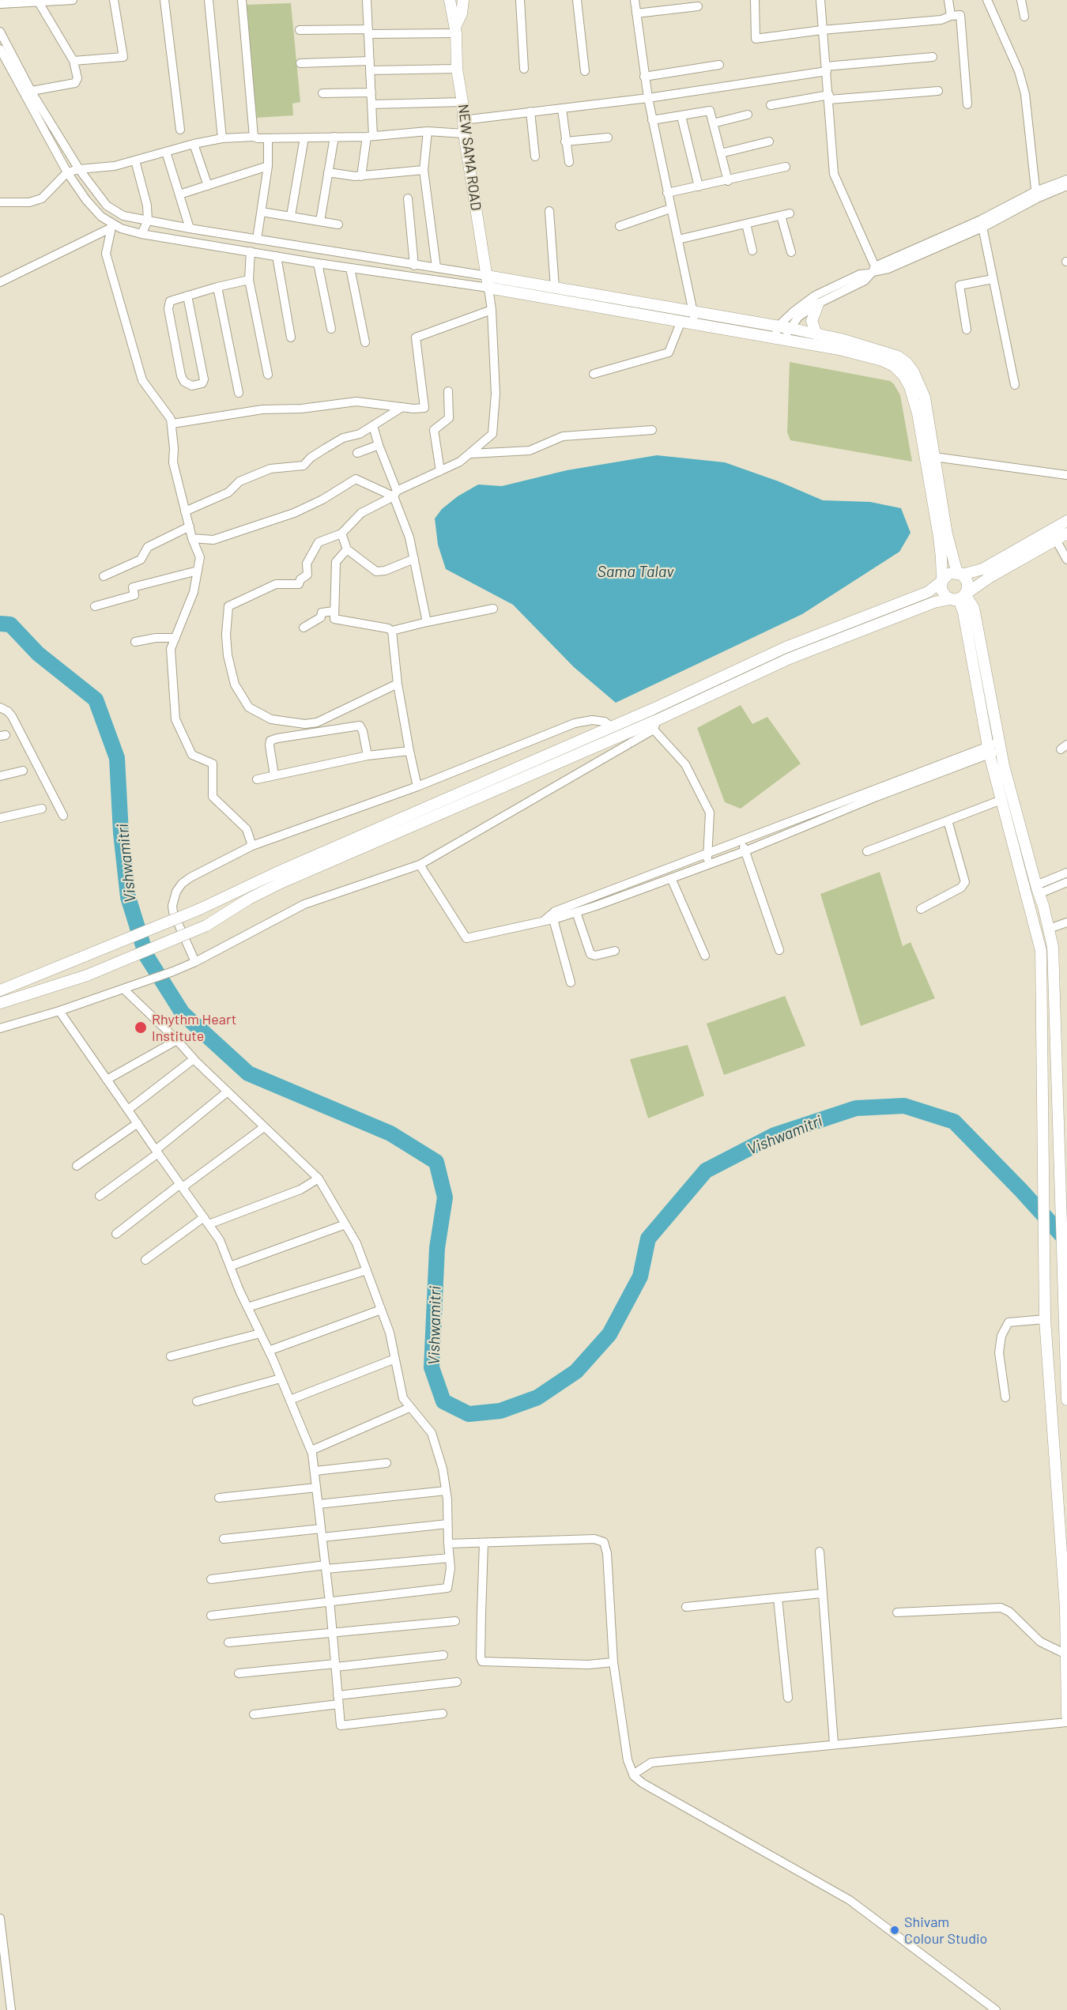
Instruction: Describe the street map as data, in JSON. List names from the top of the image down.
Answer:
{
  "streets": {
    "main road": ["NEW SAMA ROAD"]
  },
  "water": ["Sama Talav", "Vishwamitri"],
  "places": ["Rhythm Heart Institute", "Shivam Colour Studio"]
}
